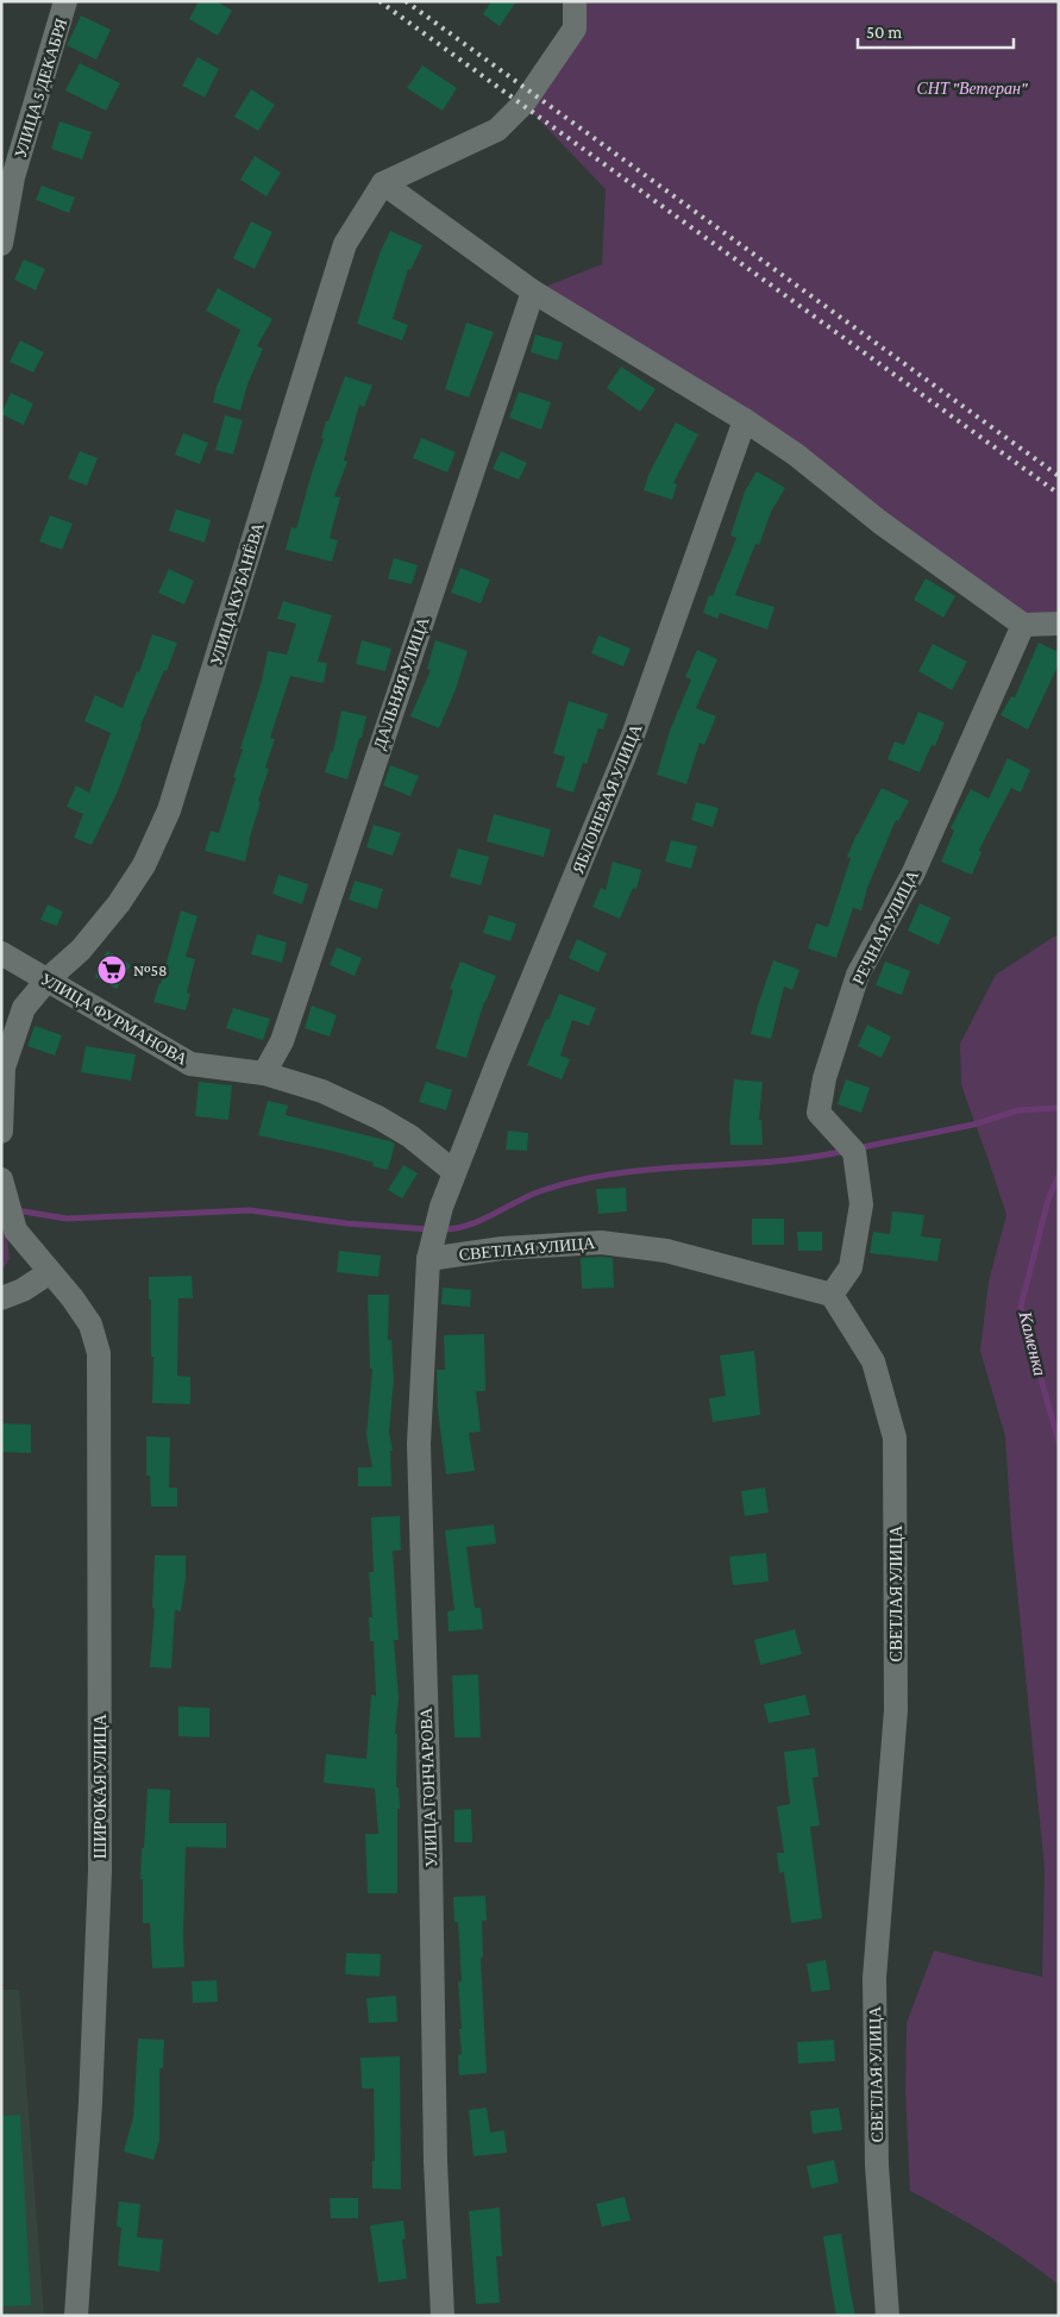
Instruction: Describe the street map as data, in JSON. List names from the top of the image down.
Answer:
{
  "streets": {
    "street": [
      "УЛИЦА 5 ДЕКАБРЯ",
      "УЛИЦА КУБАНЁВА",
      "ДАЛЬНЯЯ УЛИЦА",
      "ЯБЛОНЕВАЯ УЛИЦА",
      "РЕЧНАЯ УЛИЦА",
      "УЛИЦА ФУРМАНОВА",
      "СВЕТЛАЯ УЛИЦА",
      "ШИРОКАЯ УЛИЦА",
      "УЛИЦА ГОНЧАРОВА"
    ]
  },
  "crossings": [
    ["УЛИЦА КУБАНЁВА", "УЛИЦА ФУРМАНОВА"],
    ["ДАЛЬНЯЯ УЛИЦА", "УЛИЦА ФУРМАНОВА"],
    ["ЯБЛОНЕВАЯ УЛИЦА", "УЛИЦА ФУРМАНОВА"],
    ["ЯБЛОНЕВАЯ УЛИЦА", "УЛИЦА ГОНЧАРОВА"],
    ["РЕЧНАЯ УЛИЦА", "СВЕТЛАЯ УЛИЦА"],
    ["СВЕТЛАЯ УЛИЦА", "УЛИЦА ГОНЧАРОВА"]
  ],
  "water": ["Каменка"],
  "parks": ["СНТ \"Ветеран\""],
  "places": {
    "supermarket": ["№58"]
  },
  "scale_bar": "50 m"
}
